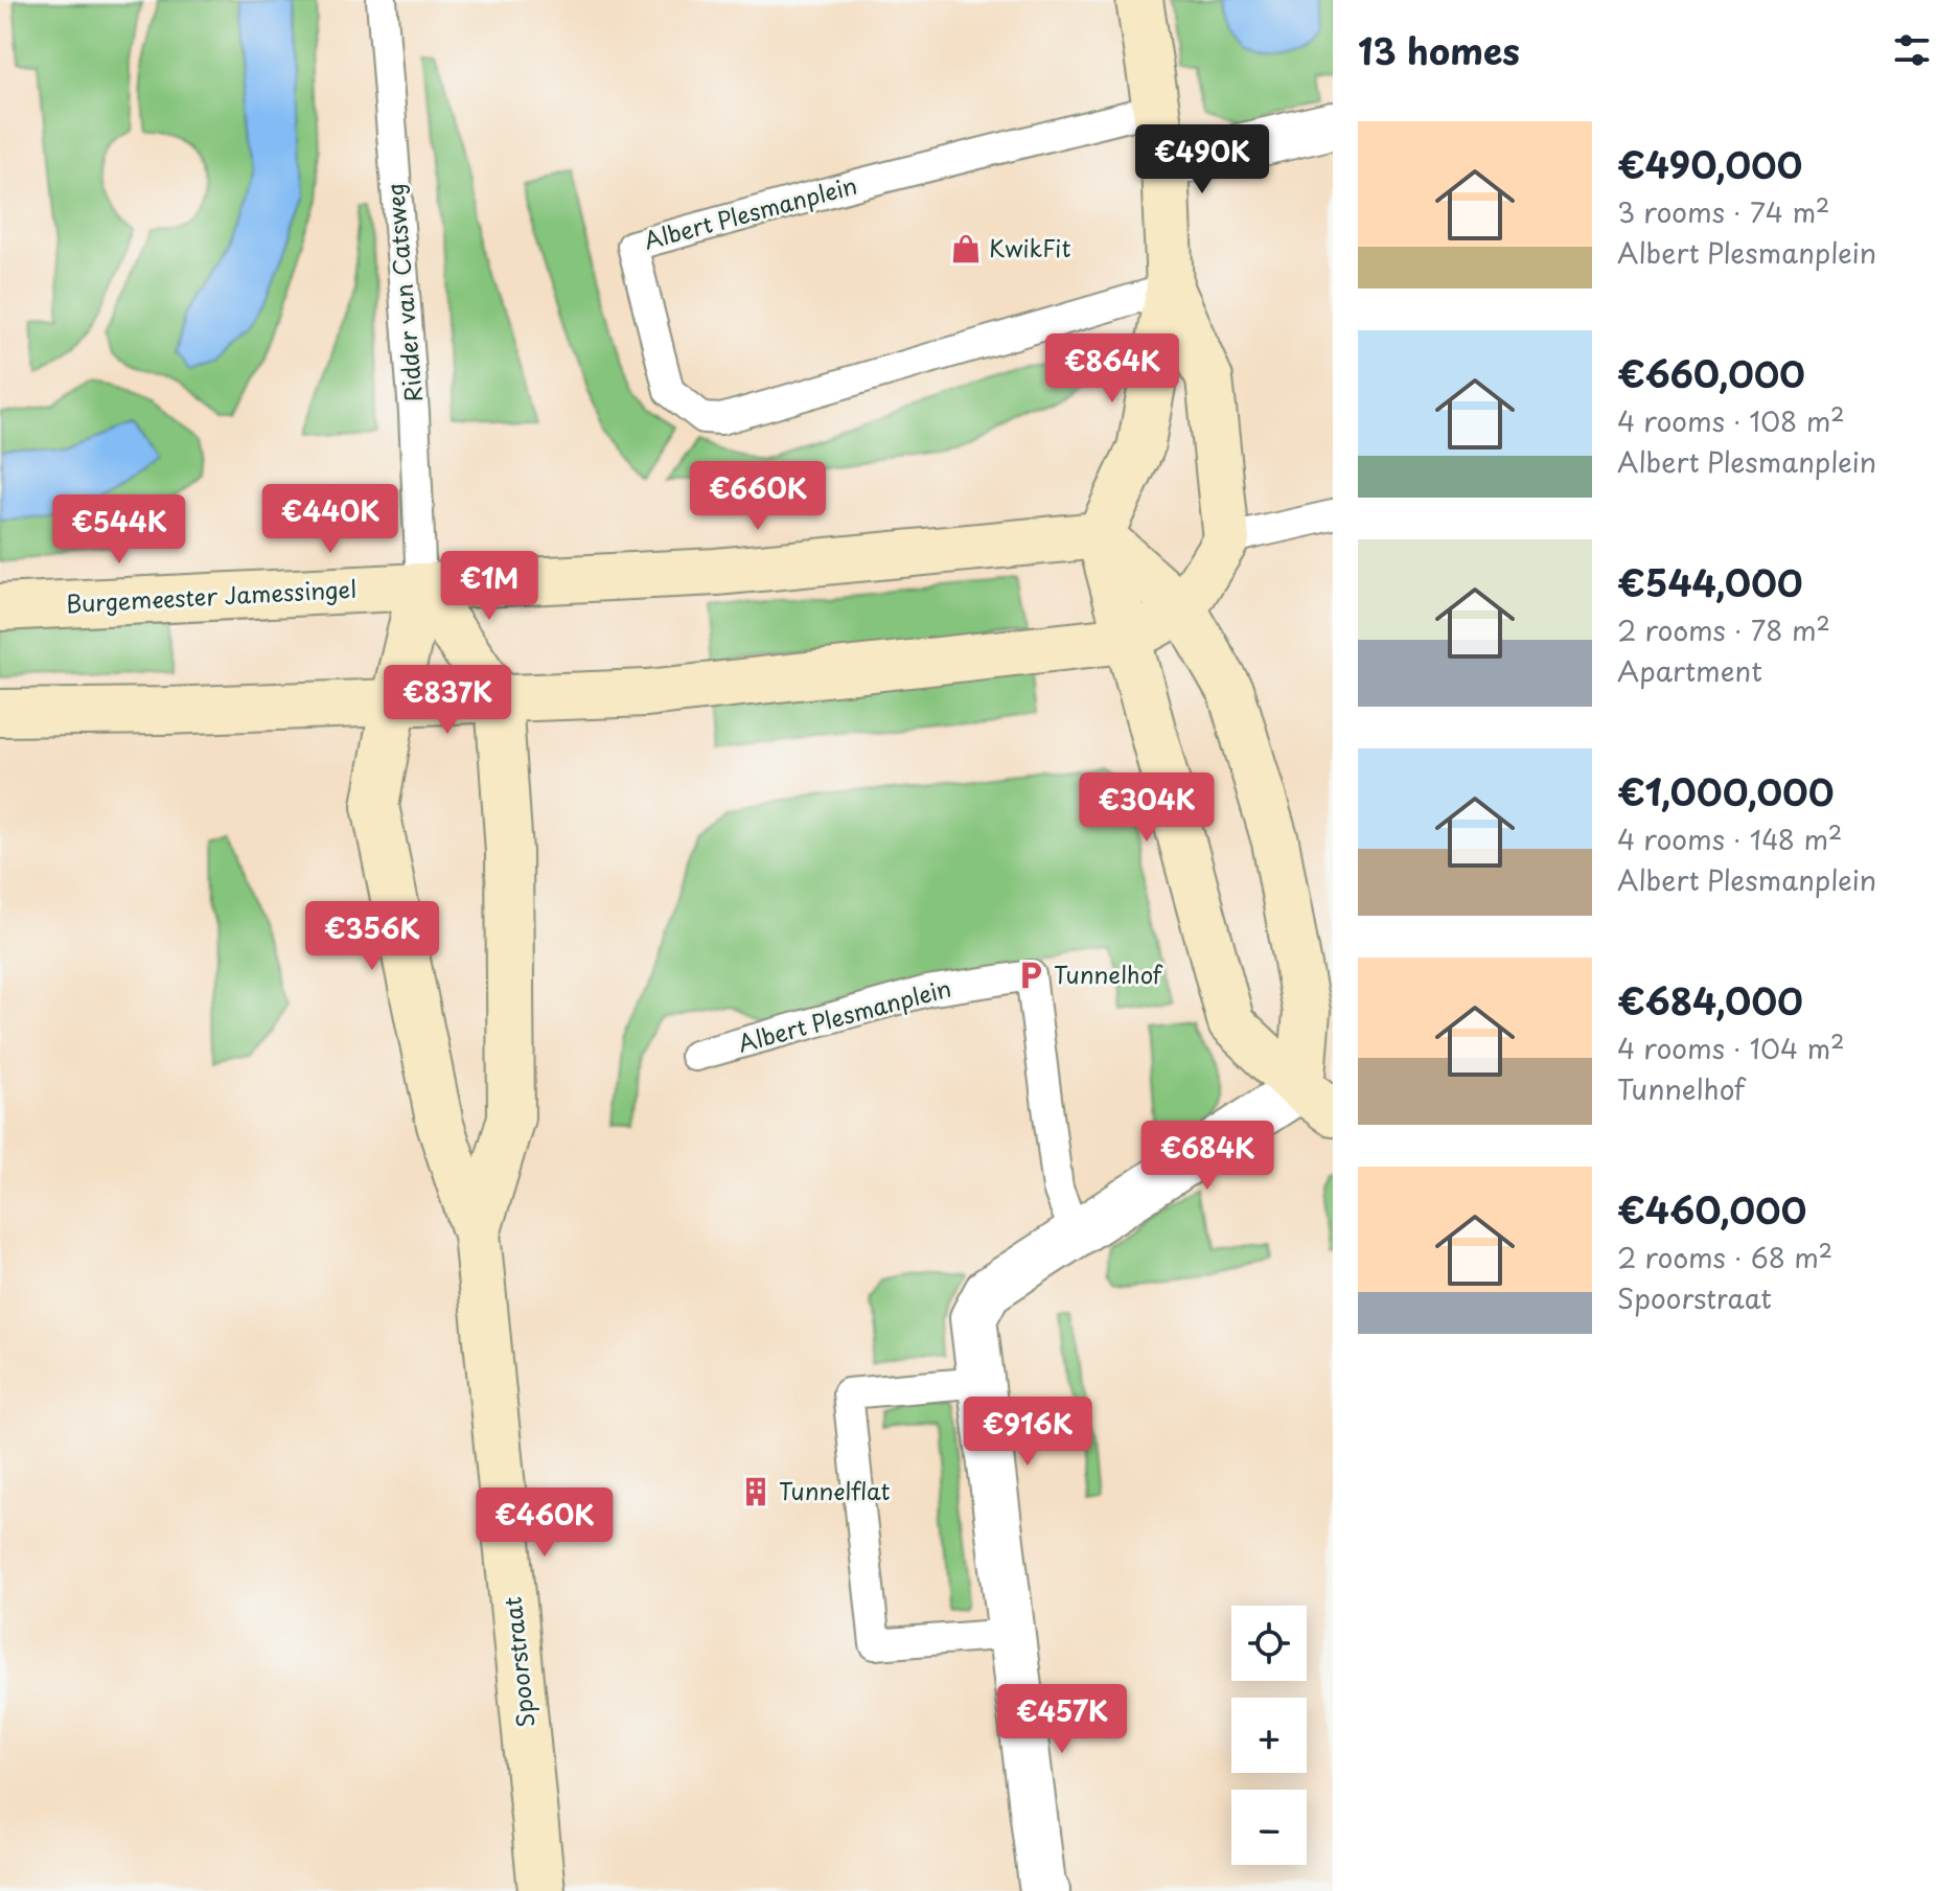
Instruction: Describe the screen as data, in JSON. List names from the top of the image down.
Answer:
{
  "streets": {
    "main road": ["Burgemeester Jamessingel", "Spoorstraat"],
    "lane": ["Albert Plesmanplein", "Ridder van Catsweg"]
  },
  "crossings": [
    ["Ridder van Catsweg", "Burgemeester Jamessingel"]
  ],
  "places": {
    "shop": ["KwikFit"],
    "parking": ["Tunnelhof"],
    "building": ["Tunnelflat"]
  },
  "page": {
    "heading": "13 homes",
    "list": [
      {
        "name": "€490,000",
        "note": "3 rooms · 74 m² · Albert Plesmanplein"
      },
      {
        "name": "€660,000",
        "note": "4 rooms · 108 m² · Albert Plesmanplein"
      },
      {
        "name": "€544,000",
        "note": "2 rooms · 78 m² · Apartment"
      },
      {
        "name": "€1,000,000",
        "note": "4 rooms · 148 m² · Albert Plesmanplein"
      },
      {
        "name": "€684,000",
        "note": "4 rooms · 104 m² · Tunnelhof"
      },
      {
        "name": "€460,000",
        "note": "2 rooms · 68 m² · Spoorstraat"
      }
    ],
    "price": [
      "€490K",
      "€864K",
      "€660K",
      "€440K",
      "€544K",
      "€1M",
      "€837K",
      "€304K",
      "€356K",
      "€684K",
      "€916K",
      "€460K",
      "€457K"
    ],
    "map_buttons": ["+", "−"]
  }
}
